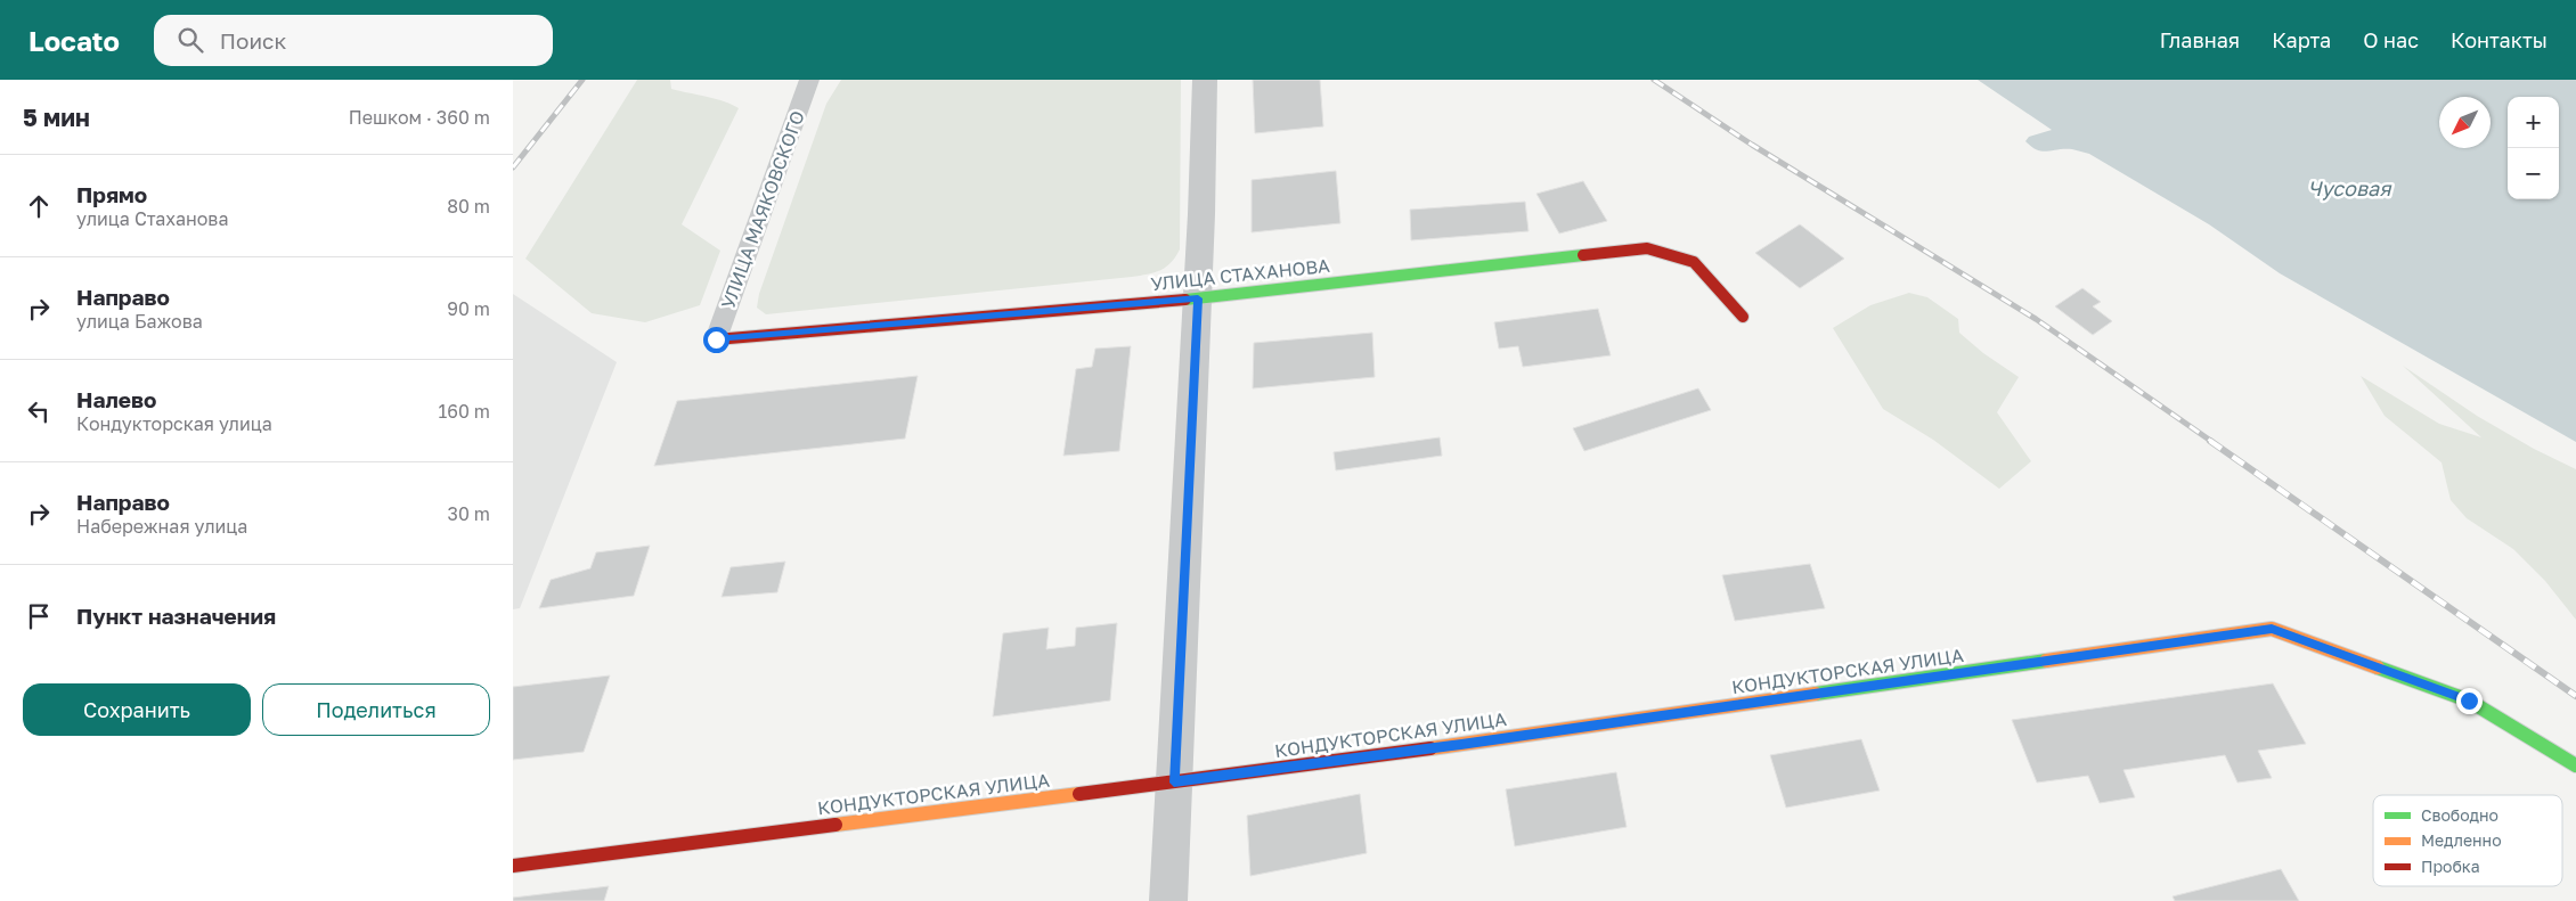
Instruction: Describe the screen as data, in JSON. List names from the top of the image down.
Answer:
{
  "streets": {
    "street": ["УЛИЦА СТАХАНОВА", "КОНДУКТОРСКАЯ УЛИЦА"],
    "lane": ["УЛИЦА МАЯКОВСКОГО"]
  },
  "crossings": [
    ["УЛИЦА МАЯКОВСКОГО", "УЛИЦА СТАХАНОВА"]
  ],
  "water": ["Чусовая"],
  "legend": ["Свободно", "Медленно", "Пробка"],
  "north": "bottom left",
  "page": {
    "header": "Locato",
    "search": "Поиск",
    "nav": [
      "Главная",
      "Карта",
      "О нас",
      "Контакты"
    ],
    "heading": ["5 мин", "Пешком · 360 m"],
    "map_buttons": ["+", "−"],
    "list": [
      ["Прямо", "улица Стаханова", "80 m"],
      ["Направо", "улица Бажова", "90 m"],
      ["Налево", "Кондукторская улица", "160 m"],
      ["Направо", "Набережная улица", "30 m"],
      "Пункт назначения"
    ],
    "buttons": ["Сохранить", "Поделиться"]
  }
}
